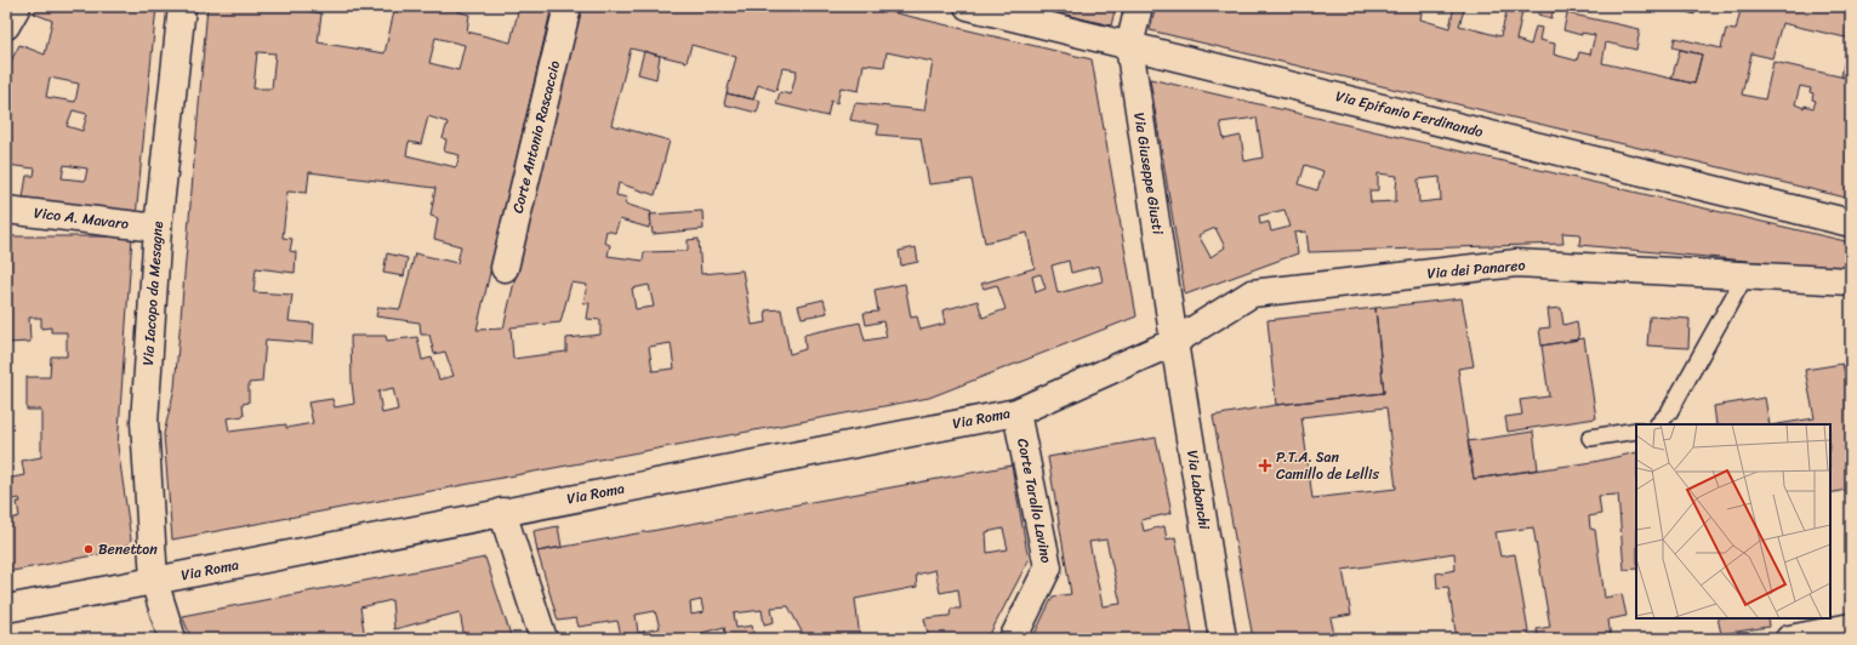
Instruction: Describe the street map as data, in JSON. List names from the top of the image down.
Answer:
{
  "streets": {
    "street": [
      "Via Epifanio Ferdinando",
      "Corte Antonio Rascaccio",
      "Via Giuseppe Giusti",
      "Vico A. Mavaro",
      "Via dei Panareo",
      "Via Iacopo da Mesagne",
      "Via Roma",
      "Via Labanchi",
      "Corte Tarallo Lavino"
    ]
  },
  "crossings": [
    ["Via Epifanio Ferdinando", "Via Giuseppe Giusti"],
    ["Via Giuseppe Giusti", "Via dei Panareo"],
    ["Via Giuseppe Giusti", "Via Roma"],
    ["Via Giuseppe Giusti", "Via Labanchi"],
    ["Vico A. Mavaro", "Via Iacopo da Mesagne"],
    ["Via dei Panareo", "Via Roma"],
    ["Via dei Panareo", "Via Labanchi"],
    ["Via Iacopo da Mesagne", "Via Roma"],
    ["Via Roma", "Via Labanchi"],
    ["Via Roma", "Corte Tarallo Lavino"]
  ],
  "places": {
    "health": ["P.T.A. San Camillo de Lellis"],
    "other": ["Benetton"]
  }
}
